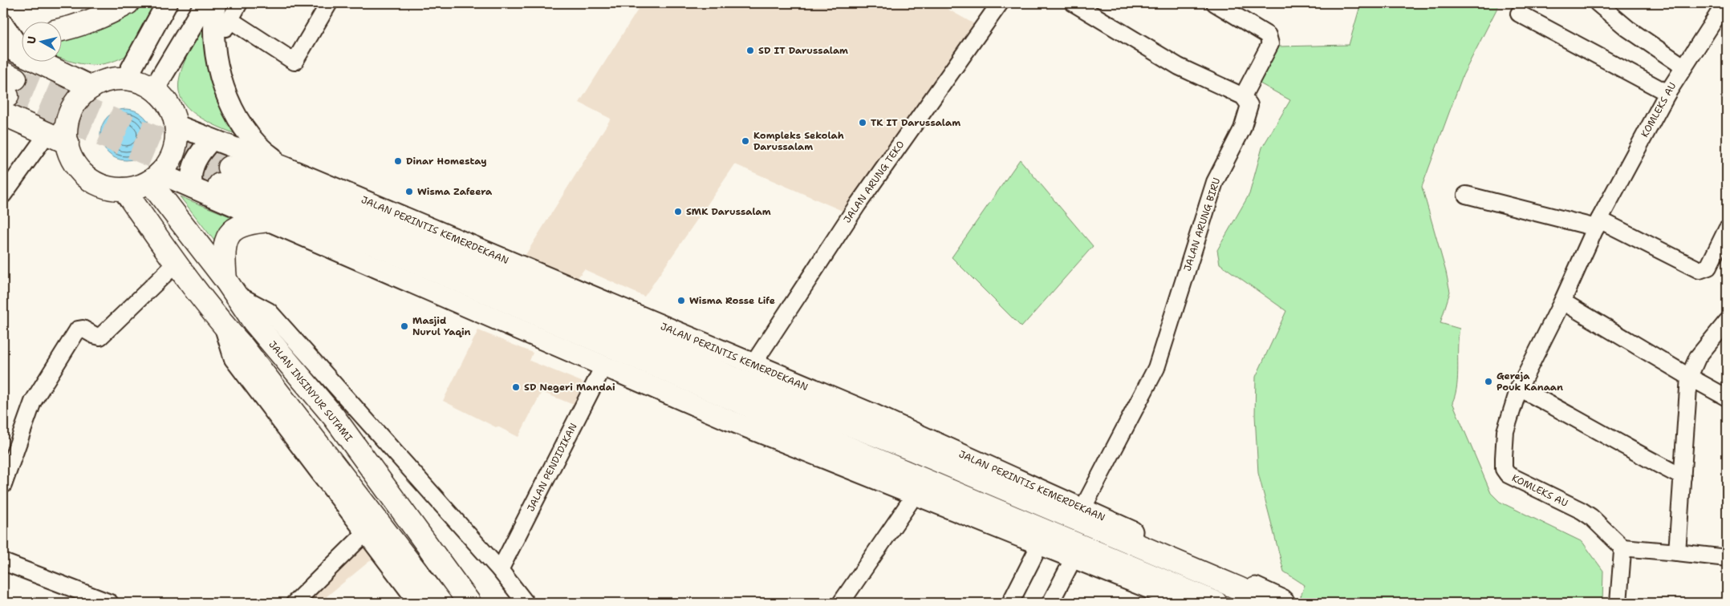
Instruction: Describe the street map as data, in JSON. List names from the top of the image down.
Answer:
{
  "streets": {
    "highway": ["JALAN PERINTIS KEMERDEKAAN", "JALAN INSINYUR SUTAMI"],
    "street": [
      "KOMLEKS AU",
      "JALAN ARUNG TEKO",
      "JALAN ARUNG BIRU",
      "JALAN PENDIDIKAN"
    ]
  },
  "crossings": [
    ["JALAN ARUNG TEKO", "JALAN PERINTIS KEMERDEKAAN"],
    ["JALAN ARUNG BIRU", "JALAN PERINTIS KEMERDEKAAN"],
    ["JALAN PERINTIS KEMERDEKAAN", "JALAN INSINYUR SUTAMI"]
  ],
  "places": [
    "SD IT Darussalam",
    "TK IT Darussalam",
    "Kompleks Sekolah Darussalam",
    "Dinar Homestay",
    "Wisma Zafeera",
    "SMK Darussalam",
    "Wisma Rosse Life",
    "Masjid Nurul Yaqin",
    "Gereja Pouk Kanaan",
    "SD Negeri Mandai"
  ],
  "north": "left"
}
